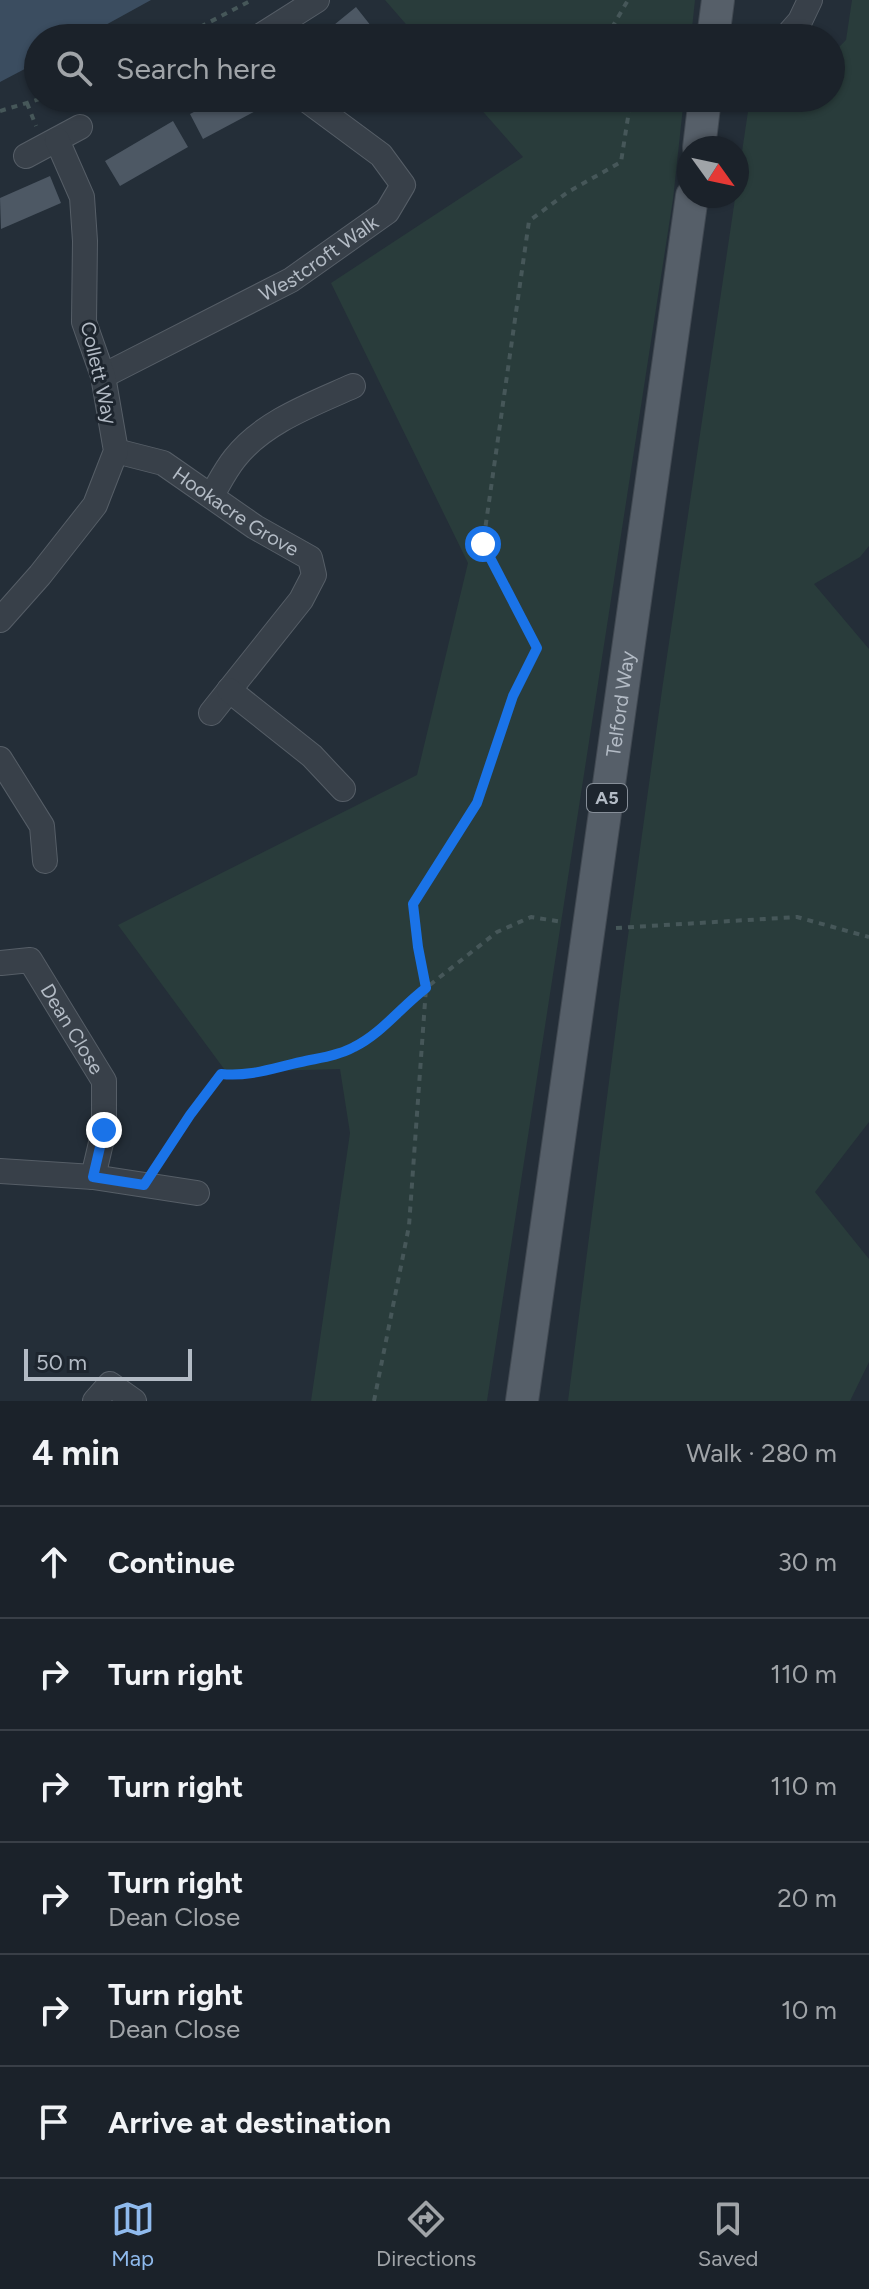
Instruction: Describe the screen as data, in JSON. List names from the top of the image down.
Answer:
{
  "streets": {
    "main road": ["Telford Way", "A5"],
    "street": [
      "Westcroft Walk",
      "Collett Way",
      "Hookacre Grove",
      "Dean Close"
    ]
  },
  "crossings": [
    ["Westcroft Walk", "Collett Way"],
    ["Collett Way", "Hookacre Grove"]
  ],
  "scale_bar": "50 m",
  "north": "bottom right",
  "page": {
    "search": "Search here",
    "scale": "50 m",
    "heading": ["4 min", "Walk · 280 m"],
    "list": [
      ["Continue", "30 m"],
      ["Turn right", "110 m"],
      ["Turn right", "110 m"],
      ["Turn right", "Dean Close", "20 m"],
      ["Turn right", "Dean Close", "10 m"],
      "Arrive at destination"
    ],
    "nav": ["Map", "Directions", "Saved"]
  }
}
